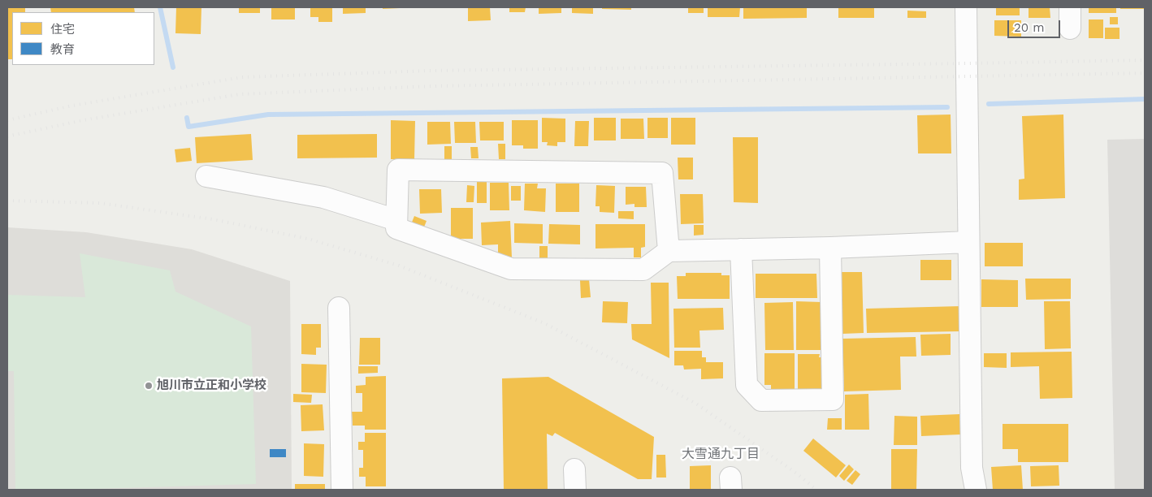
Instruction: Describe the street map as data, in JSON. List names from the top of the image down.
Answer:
{
  "districts": ["大雪通九丁目"],
  "places": ["旭川市立正和小学校"],
  "legend": ["住宅", "教育"],
  "scale_bar": "20 m"
}
